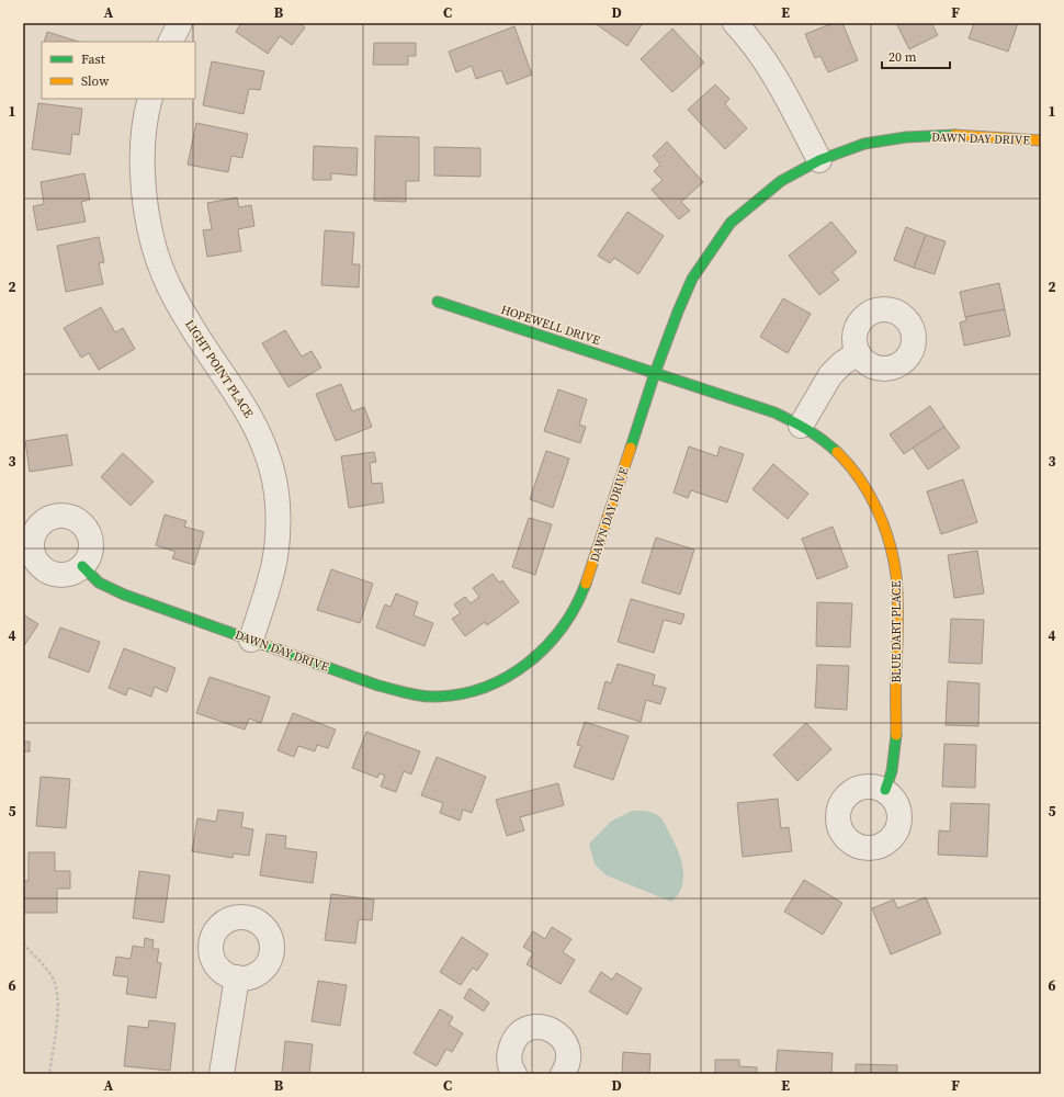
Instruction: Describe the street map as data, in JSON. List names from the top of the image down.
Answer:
{
  "streets": {
    "street": [
      "DAWN DAY DRIVE",
      "HOPEWELL DRIVE",
      "LIGHT POINT PLACE",
      "BLUE DART PLACE"
    ]
  },
  "crossings": [
    ["DAWN DAY DRIVE", "HOPEWELL DRIVE"],
    ["DAWN DAY DRIVE", "LIGHT POINT PLACE"],
    ["DAWN DAY DRIVE", "BLUE DART PLACE"],
    ["HOPEWELL DRIVE", "BLUE DART PLACE"]
  ],
  "legend": ["Fast", "Slow"],
  "scale_bar": "20 m",
  "grid": {
    "columns": [
      "A",
      "B",
      "C",
      "D",
      "E",
      "F"
    ],
    "rows": [
      "1",
      "2",
      "3",
      "4",
      "5",
      "6"
    ]
  }
}
